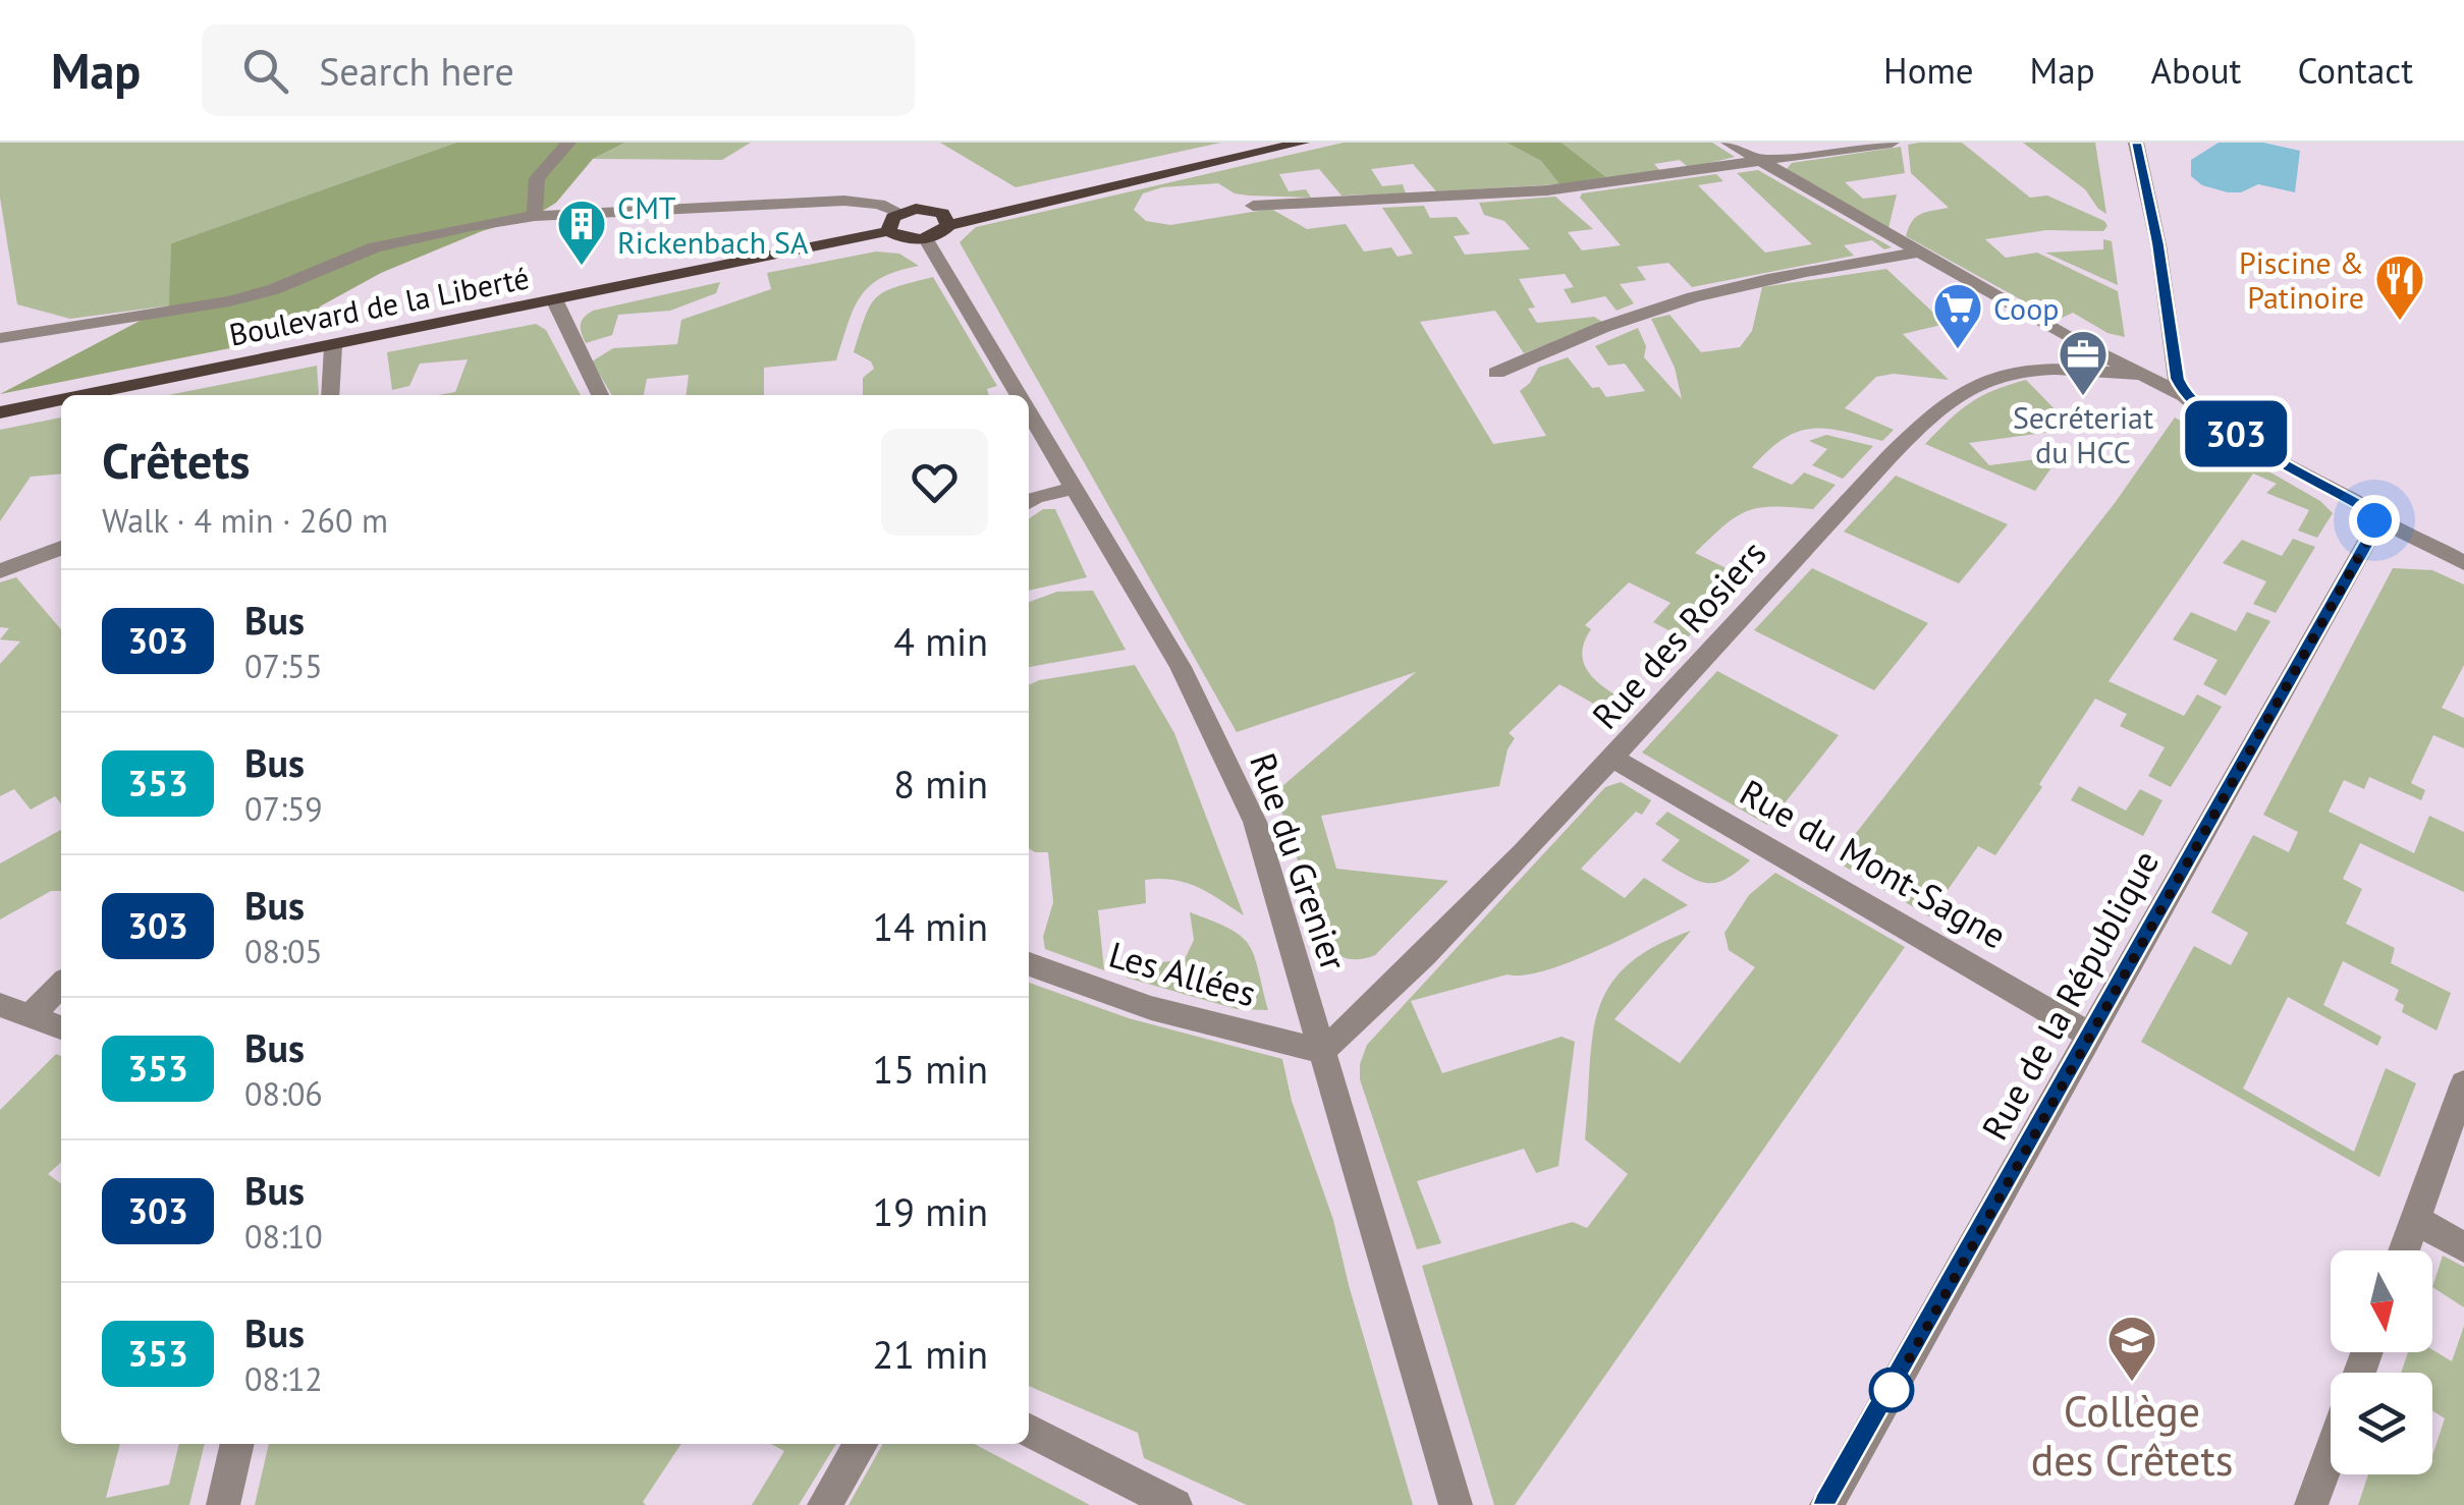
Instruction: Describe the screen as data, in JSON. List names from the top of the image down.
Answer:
{
  "streets": {
    "main road": ["Boulevard de la Liberté"],
    "street": [
      "Rue des Rosiers",
      "Rue du Grenier",
      "Rue du Mont-Sagne",
      "Les Allées",
      "Rue de la République"
    ]
  },
  "crossings": [
    ["Rue des Rosiers", "Rue du Grenier"],
    ["Rue des Rosiers", "Rue du Mont-Sagne"],
    ["Rue des Rosiers", "Les Allées"],
    ["Rue du Grenier", "Les Allées"],
    ["Rue du Mont-Sagne", "Rue de la République"]
  ],
  "places": {
    "building": ["CMT Rickenbach SA"],
    "restaurant": ["Piscine & Patinoire"],
    "supermarket": ["Coop"],
    "office": ["Secréteriat du HCC"],
    "school or university": ["Collège des Crêtets"]
  },
  "lines": ["bus line 303"],
  "north": "bottom",
  "page": {
    "header": "Map",
    "search": "Search here",
    "nav": [
      "Home",
      "Map",
      "About",
      "Contact"
    ],
    "on_map": "303",
    "heading": ["Crêtets", "Walk · 4 min · 260 m"],
    "list": [
      {
        "mark": "303",
        "name": "Bus",
        "note": "07:55",
        "value": "4 min"
      },
      {
        "mark": "353",
        "name": "Bus",
        "note": "07:59",
        "value": "8 min"
      },
      {
        "mark": "303",
        "name": "Bus",
        "note": "08:05",
        "value": "14 min"
      },
      {
        "mark": "353",
        "name": "Bus",
        "note": "08:06",
        "value": "15 min"
      },
      {
        "mark": "303",
        "name": "Bus",
        "note": "08:10",
        "value": "19 min"
      },
      {
        "mark": "353",
        "name": "Bus",
        "note": "08:12",
        "value": "21 min"
      }
    ]
  }
}
